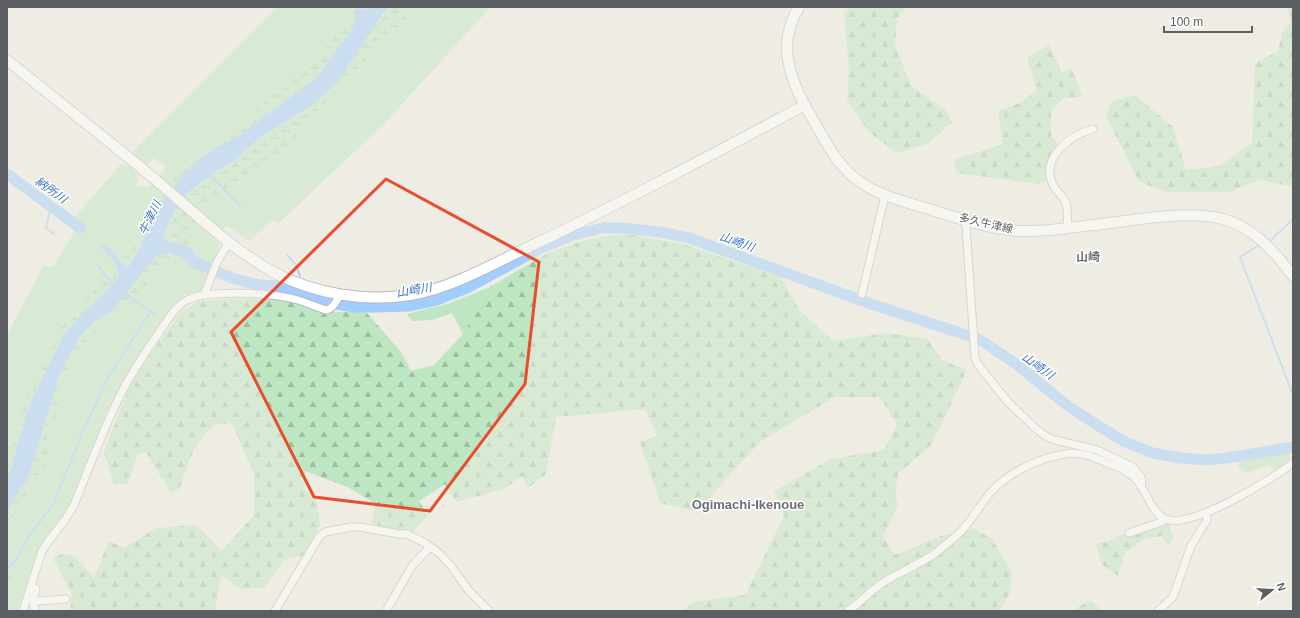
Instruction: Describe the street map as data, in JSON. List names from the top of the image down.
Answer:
{
  "streets": {
    "street": ["多久牛津線"]
  },
  "districts": ["山崎", "Ogimachi-Ikenoue"],
  "water": ["納所川", "牛津川", "山崎川"],
  "scale_bar": "100 m",
  "north": "right"
}
